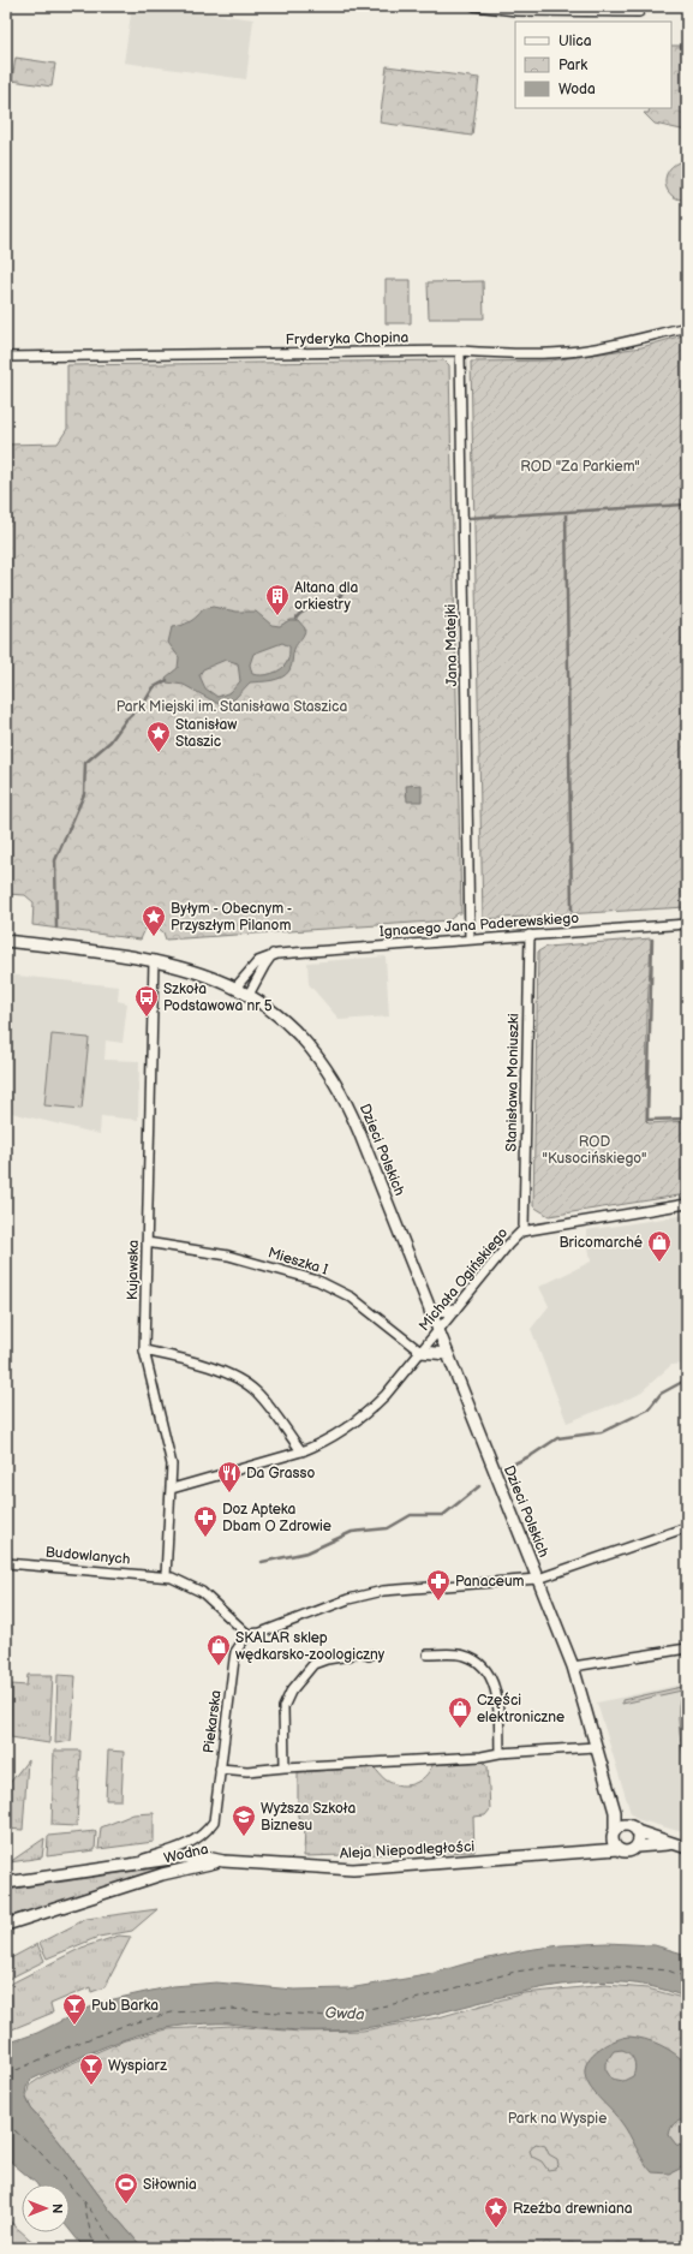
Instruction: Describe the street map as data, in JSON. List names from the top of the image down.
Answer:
{
  "streets": {
    "street": [
      "Fryderyka Chopina",
      "Jana Matejki",
      "Ignacego Jana Paderewskiego",
      "Stanisława Moniuszki",
      "Dzieci Polskich",
      "Mieszka I",
      "Kujawska",
      "Michała Ogińskiego",
      "Budowlanych",
      "Piekarska",
      "Aleja Niepodległości",
      "Wodna"
    ]
  },
  "crossings": [
    ["Fryderyka Chopina", "Jana Matejki"],
    ["Jana Matejki", "Ignacego Jana Paderewskiego"],
    ["Ignacego Jana Paderewskiego", "Stanisława Moniuszki"],
    ["Ignacego Jana Paderewskiego", "Dzieci Polskich"],
    ["Stanisława Moniuszki", "Michała Ogińskiego"],
    ["Dzieci Polskich", "Kujawska"],
    ["Dzieci Polskich", "Michała Ogińskiego"],
    ["Mieszka I", "Kujawska"],
    ["Mieszka I", "Michała Ogińskiego"],
    ["Kujawska", "Michała Ogińskiego"],
    ["Kujawska", "Budowlanych"],
    ["Piekarska", "Wodna"],
    ["Aleja Niepodległości", "Wodna"]
  ],
  "water": ["Gwda"],
  "parks": [
    "ROD \"Za Parkiem\"",
    "Park Miejski im. Stanisława Staszica",
    "ROD \"Kusocińskiego\"",
    "Park na Wyspie"
  ],
  "places": {
    "building": ["Altana dla orkiestry"],
    "place": ["Stanisław Staszic", "Byłym - Obecnym - Przyszłym Pilanom", "Rzeźba drewniana"],
    "bus stop": ["Szkoła Podstawowa nr 5"],
    "shop": ["Bricomarché", "SKALAR sklep wędkarsko-zoologiczny", "Części elektroniczne"],
    "restaurant": ["Da Grasso"],
    "pharmacy": ["Doz Apteka Dbam O Zdrowie", "Panaceum"],
    "school or university": ["Wyższa Szkoła Biznesu"],
    "bar": ["Pub Barka", "Wyspiarz"],
    "sports": ["Siłownia"]
  },
  "legend": ["Ulica", "Park", "Woda"],
  "north": "right"
}
